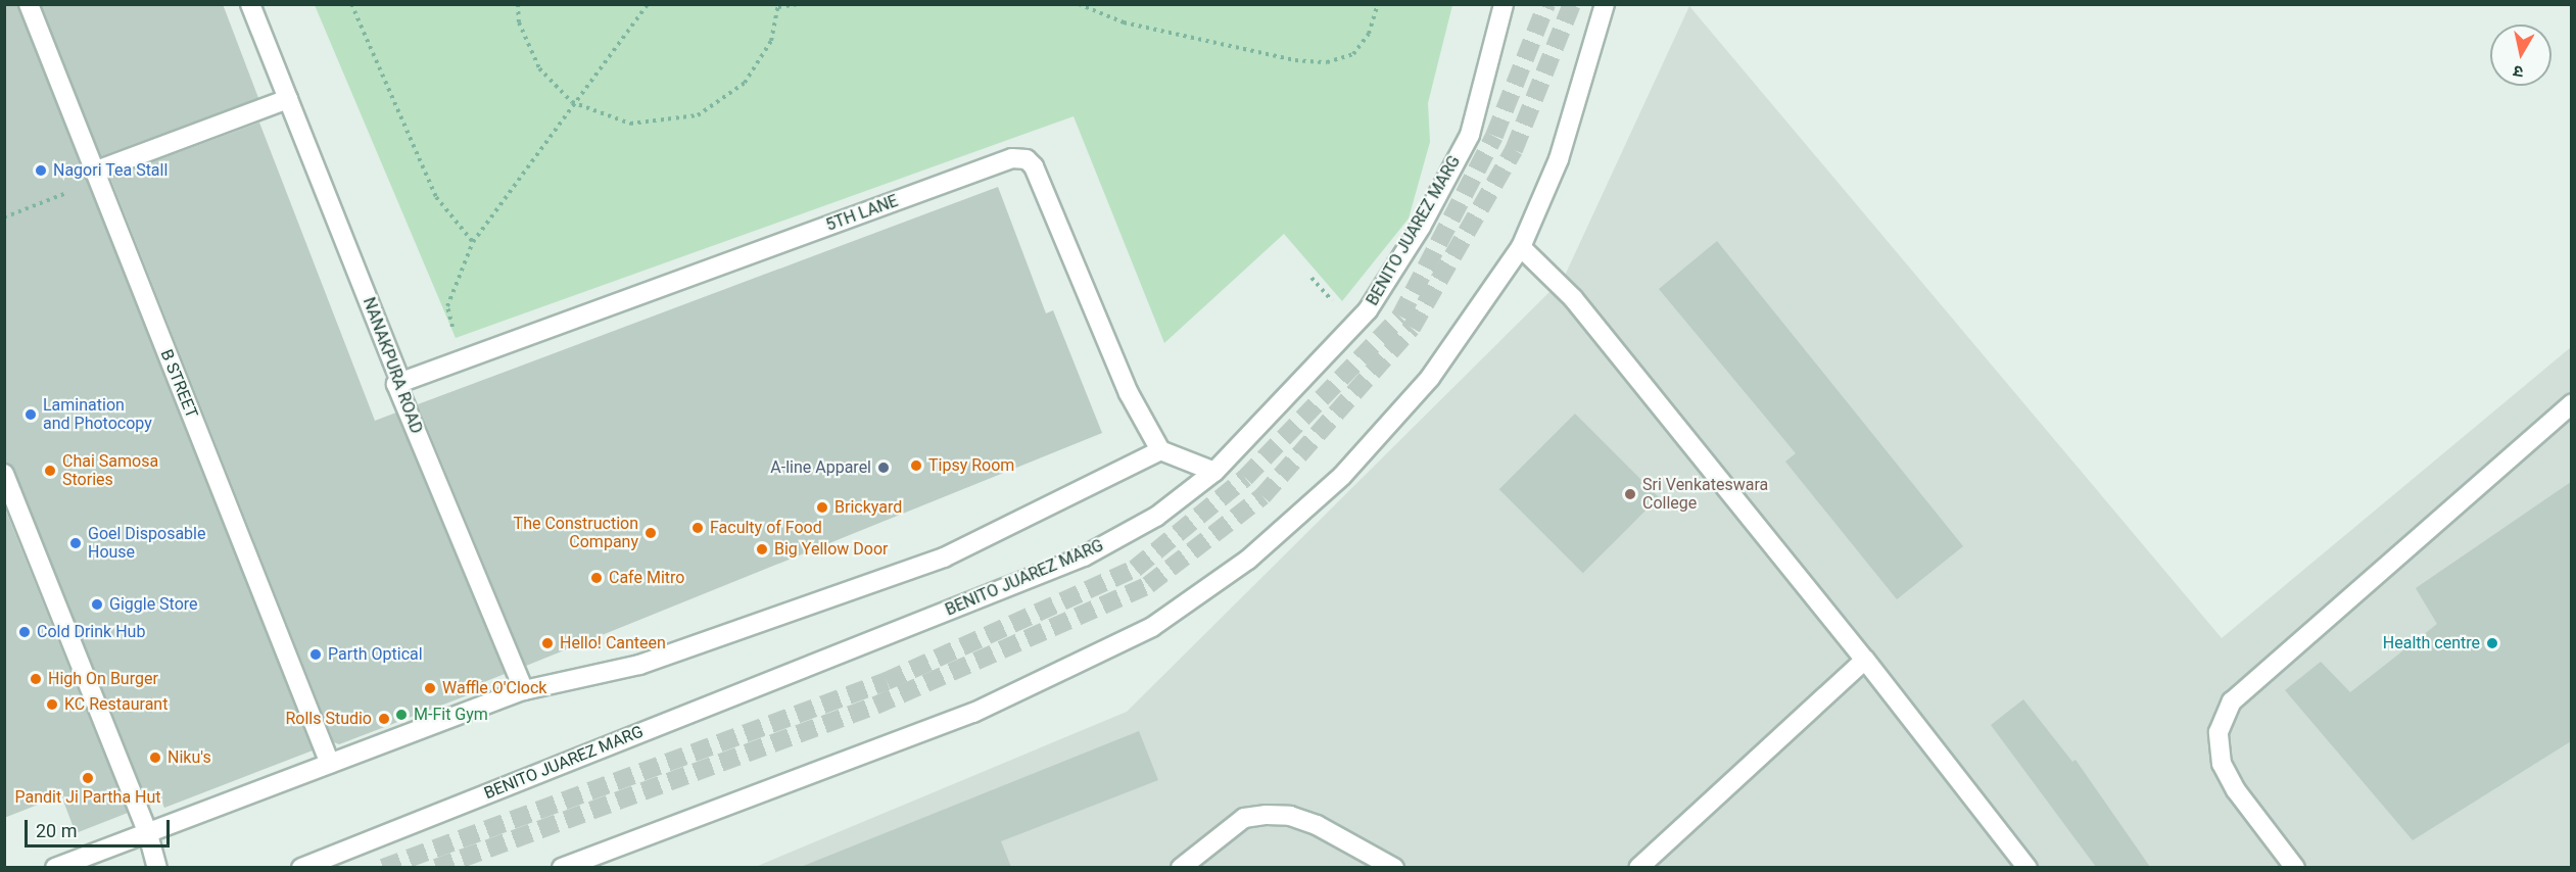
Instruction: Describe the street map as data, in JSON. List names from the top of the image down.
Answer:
{
  "streets": {
    "street": [
      "5TH LANE",
      "BENITO JUAREZ MARG",
      "NANAKPURA ROAD",
      "B STREET"
    ]
  },
  "crossings": [
    ["5TH LANE", "NANAKPURA ROAD"]
  ],
  "places": [
    "Nagori Tea Stall",
    "Lamination and Photocopy",
    "Tipsy Room",
    "A-line Apparel",
    "Chai Samosa Stories",
    "Sri Venkateswara College",
    "Brickyard",
    "Faculty of Food",
    "The Construction Company",
    "Goel Disposable House",
    "Big Yellow Door",
    "Cafe Mitro",
    "Giggle Store",
    "Cold Drink Hub",
    "Hello! Canteen",
    "Health centre",
    "Parth Optical",
    "High On Burger",
    "Waffle O'Clock",
    "KC Restaurant",
    "M-Fit Gym",
    "Rolls Studio",
    "Niku's",
    "Pandit Ji Partha Hut"
  ],
  "scale_bar": "20 m",
  "north": "bottom"
}
